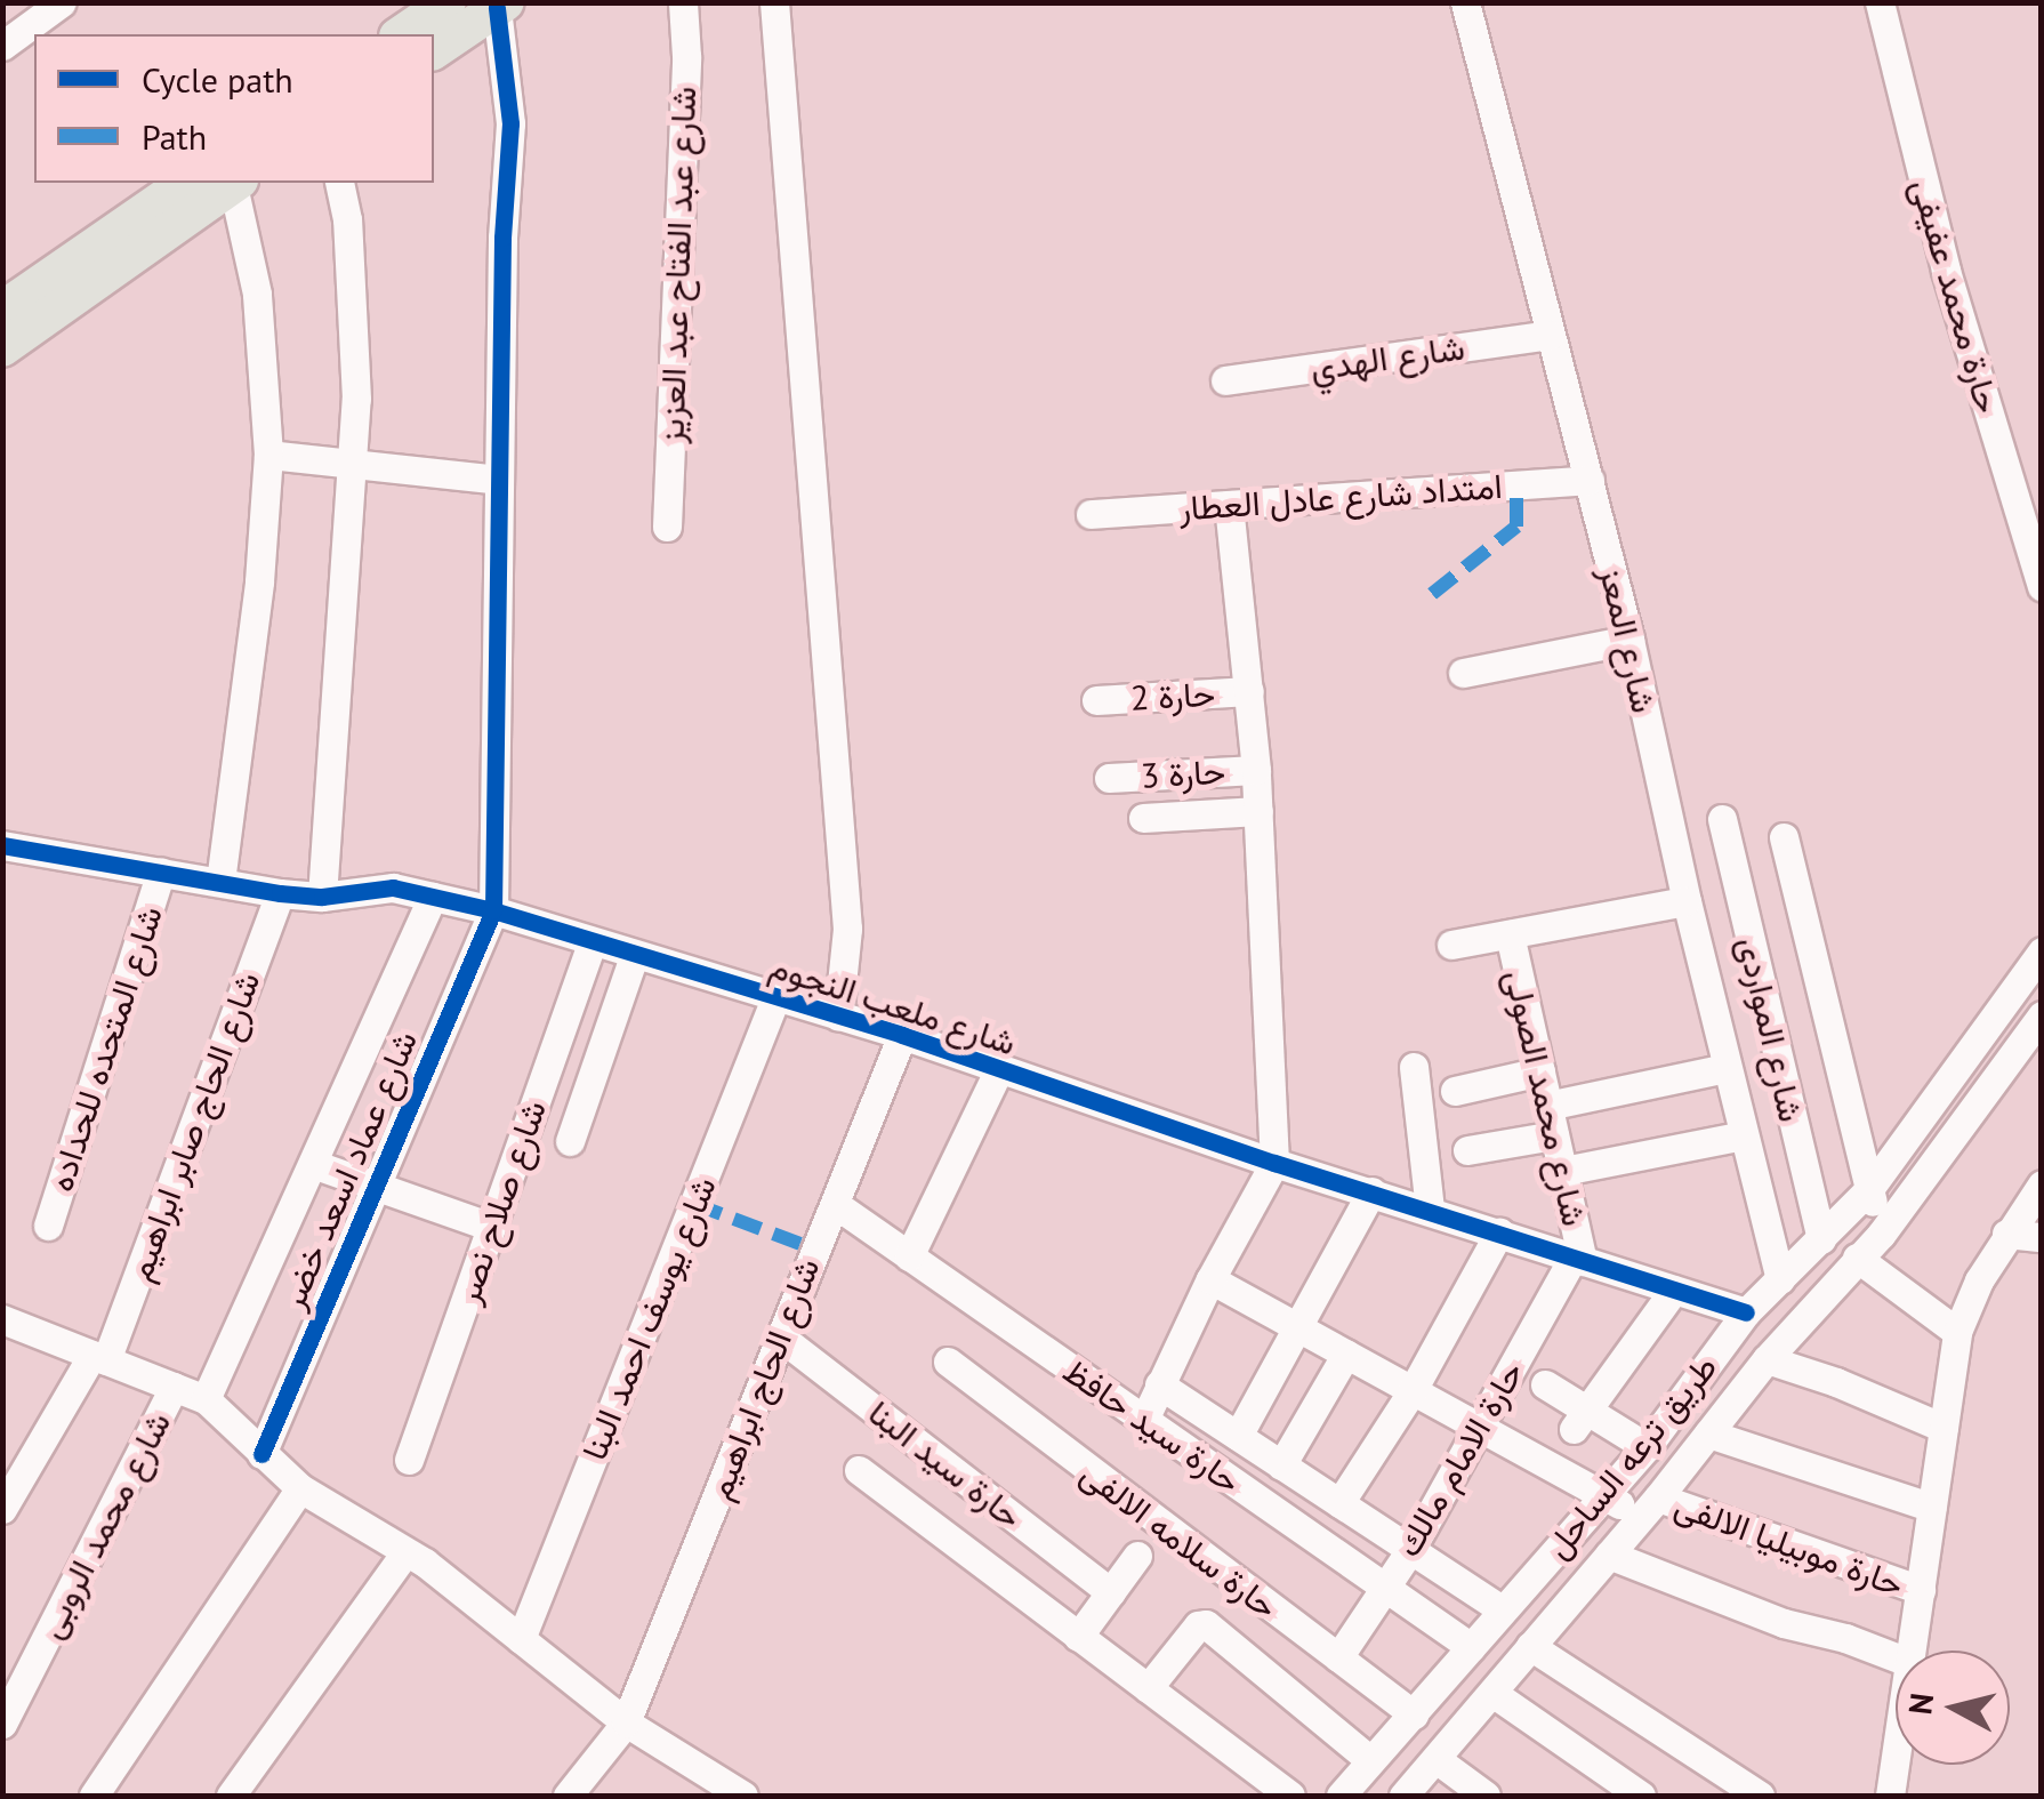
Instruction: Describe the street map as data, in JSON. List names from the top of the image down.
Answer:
{
  "streets": {
    "street": [
      "شارع عبد الفتاح عبد العزيز",
      "حارة محمد عفيفى",
      "شارع الهدي",
      "امتداد شارع عادل العطار",
      "شارع المعز",
      "حارة 2",
      "حارة 3",
      "شارع ملعب النجوم",
      "شارع المواردى",
      "شارع المتحده للحداده",
      "شارع محمد الصولى",
      "شارع الحاج صابر ابراهيم",
      "شارع عماد اسعد خضر",
      "شارع صلاح نصر",
      "شارع يوسف احمد البنا",
      "شارع الحاج ابراهيم",
      "حارة سيد حافظ",
      "طريق ترعه الساحل",
      "حارة الامام مالك",
      "حارة سيد البنا",
      "شارع محمد الروبى",
      "حارة سلامه الالفى",
      "حارة موبيليا الالفى"
    ]
  },
  "crossings": [
    ["شارع الهدي", "شارع المعز"],
    ["امتداد شارع عادل العطار", "شارع المعز"],
    ["شارع المعز", "طريق ترعه الساحل"],
    ["شارع ملعب النجوم", "شارع المتحده للحداده"],
    ["شارع ملعب النجوم", "شارع محمد الصولى"],
    ["شارع ملعب النجوم", "شارع الحاج صابر ابراهيم"],
    ["شارع ملعب النجوم", "شارع عماد اسعد خضر"],
    ["شارع ملعب النجوم", "شارع صلاح نصر"],
    ["شارع ملعب النجوم", "شارع يوسف احمد البنا"],
    ["شارع ملعب النجوم", "شارع الحاج ابراهيم"],
    ["شارع ملعب النجوم", "طريق ترعه الساحل"],
    ["شارع ملعب النجوم", "حارة الامام مالك"],
    ["شارع المواردى", "طريق ترعه الساحل"],
    ["شارع محمد الصولى", "حارة الامام مالك"],
    ["شارع الحاج ابراهيم", "حارة سيد حافظ"],
    ["شارع الحاج ابراهيم", "حارة سيد البنا"],
    ["حارة سيد حافظ", "طريق ترعه الساحل"],
    ["حارة سيد حافظ", "حارة الامام مالك"],
    ["طريق ترعه الساحل", "حارة سلامه الالفى"],
    ["طريق ترعه الساحل", "حارة موبيليا الالفى"],
    ["حارة الامام مالك", "حارة سلامه الالفى"],
    ["حارة الامام مالك", "حارة موبيليا الالفى"]
  ],
  "legend": ["Cycle path", "Path"],
  "north": "left"
}
